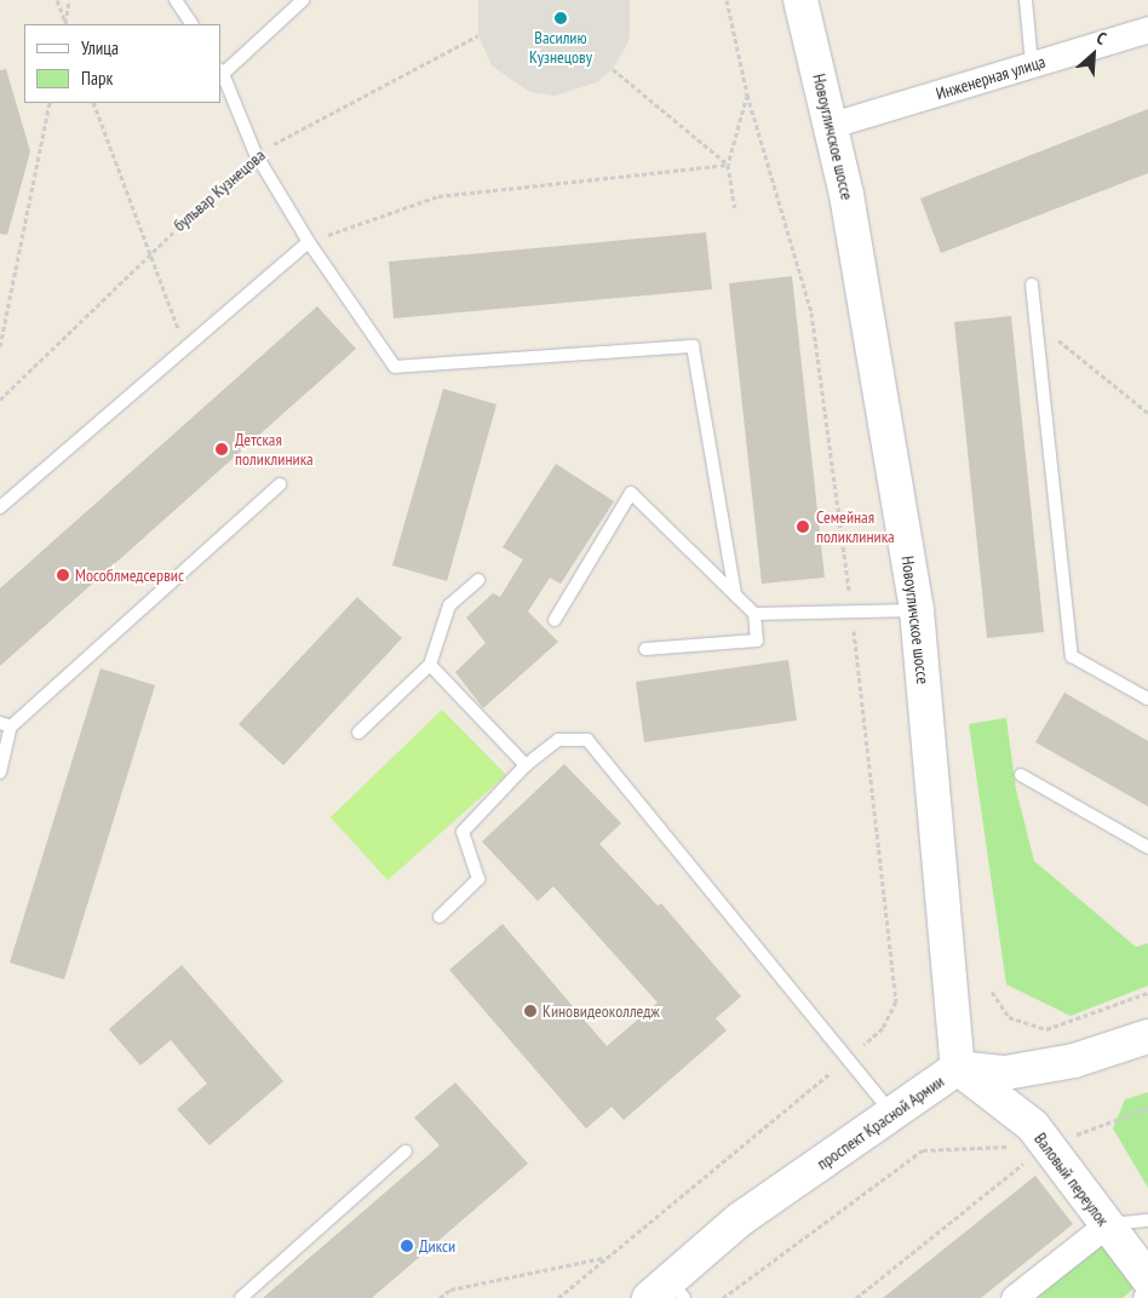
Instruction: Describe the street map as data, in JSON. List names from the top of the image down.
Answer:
{
  "streets": {
    "main road": ["Новоугличское шоссе", "проспект Красной Армии", "Валовый переулок"],
    "street": ["Инженерная улица"],
    "path": ["бульвар Кузнецова"]
  },
  "crossings": [
    ["Инженерная улица", "Новоугличское шоссе"],
    ["Новоугличское шоссе", "проспект Красной Армии"],
    ["Новоугличское шоссе", "Валовый переулок"],
    ["проспект Красной Армии", "Валовый переулок"]
  ],
  "places": [
    "Василию Кузнецову",
    "Детская поликлиника",
    "Семейная поликлиника",
    "Мособлмедсервис",
    "Киновидеоколледж",
    "Дикси"
  ],
  "legend": ["Улица", "Парк"],
  "north": "top right"
}
